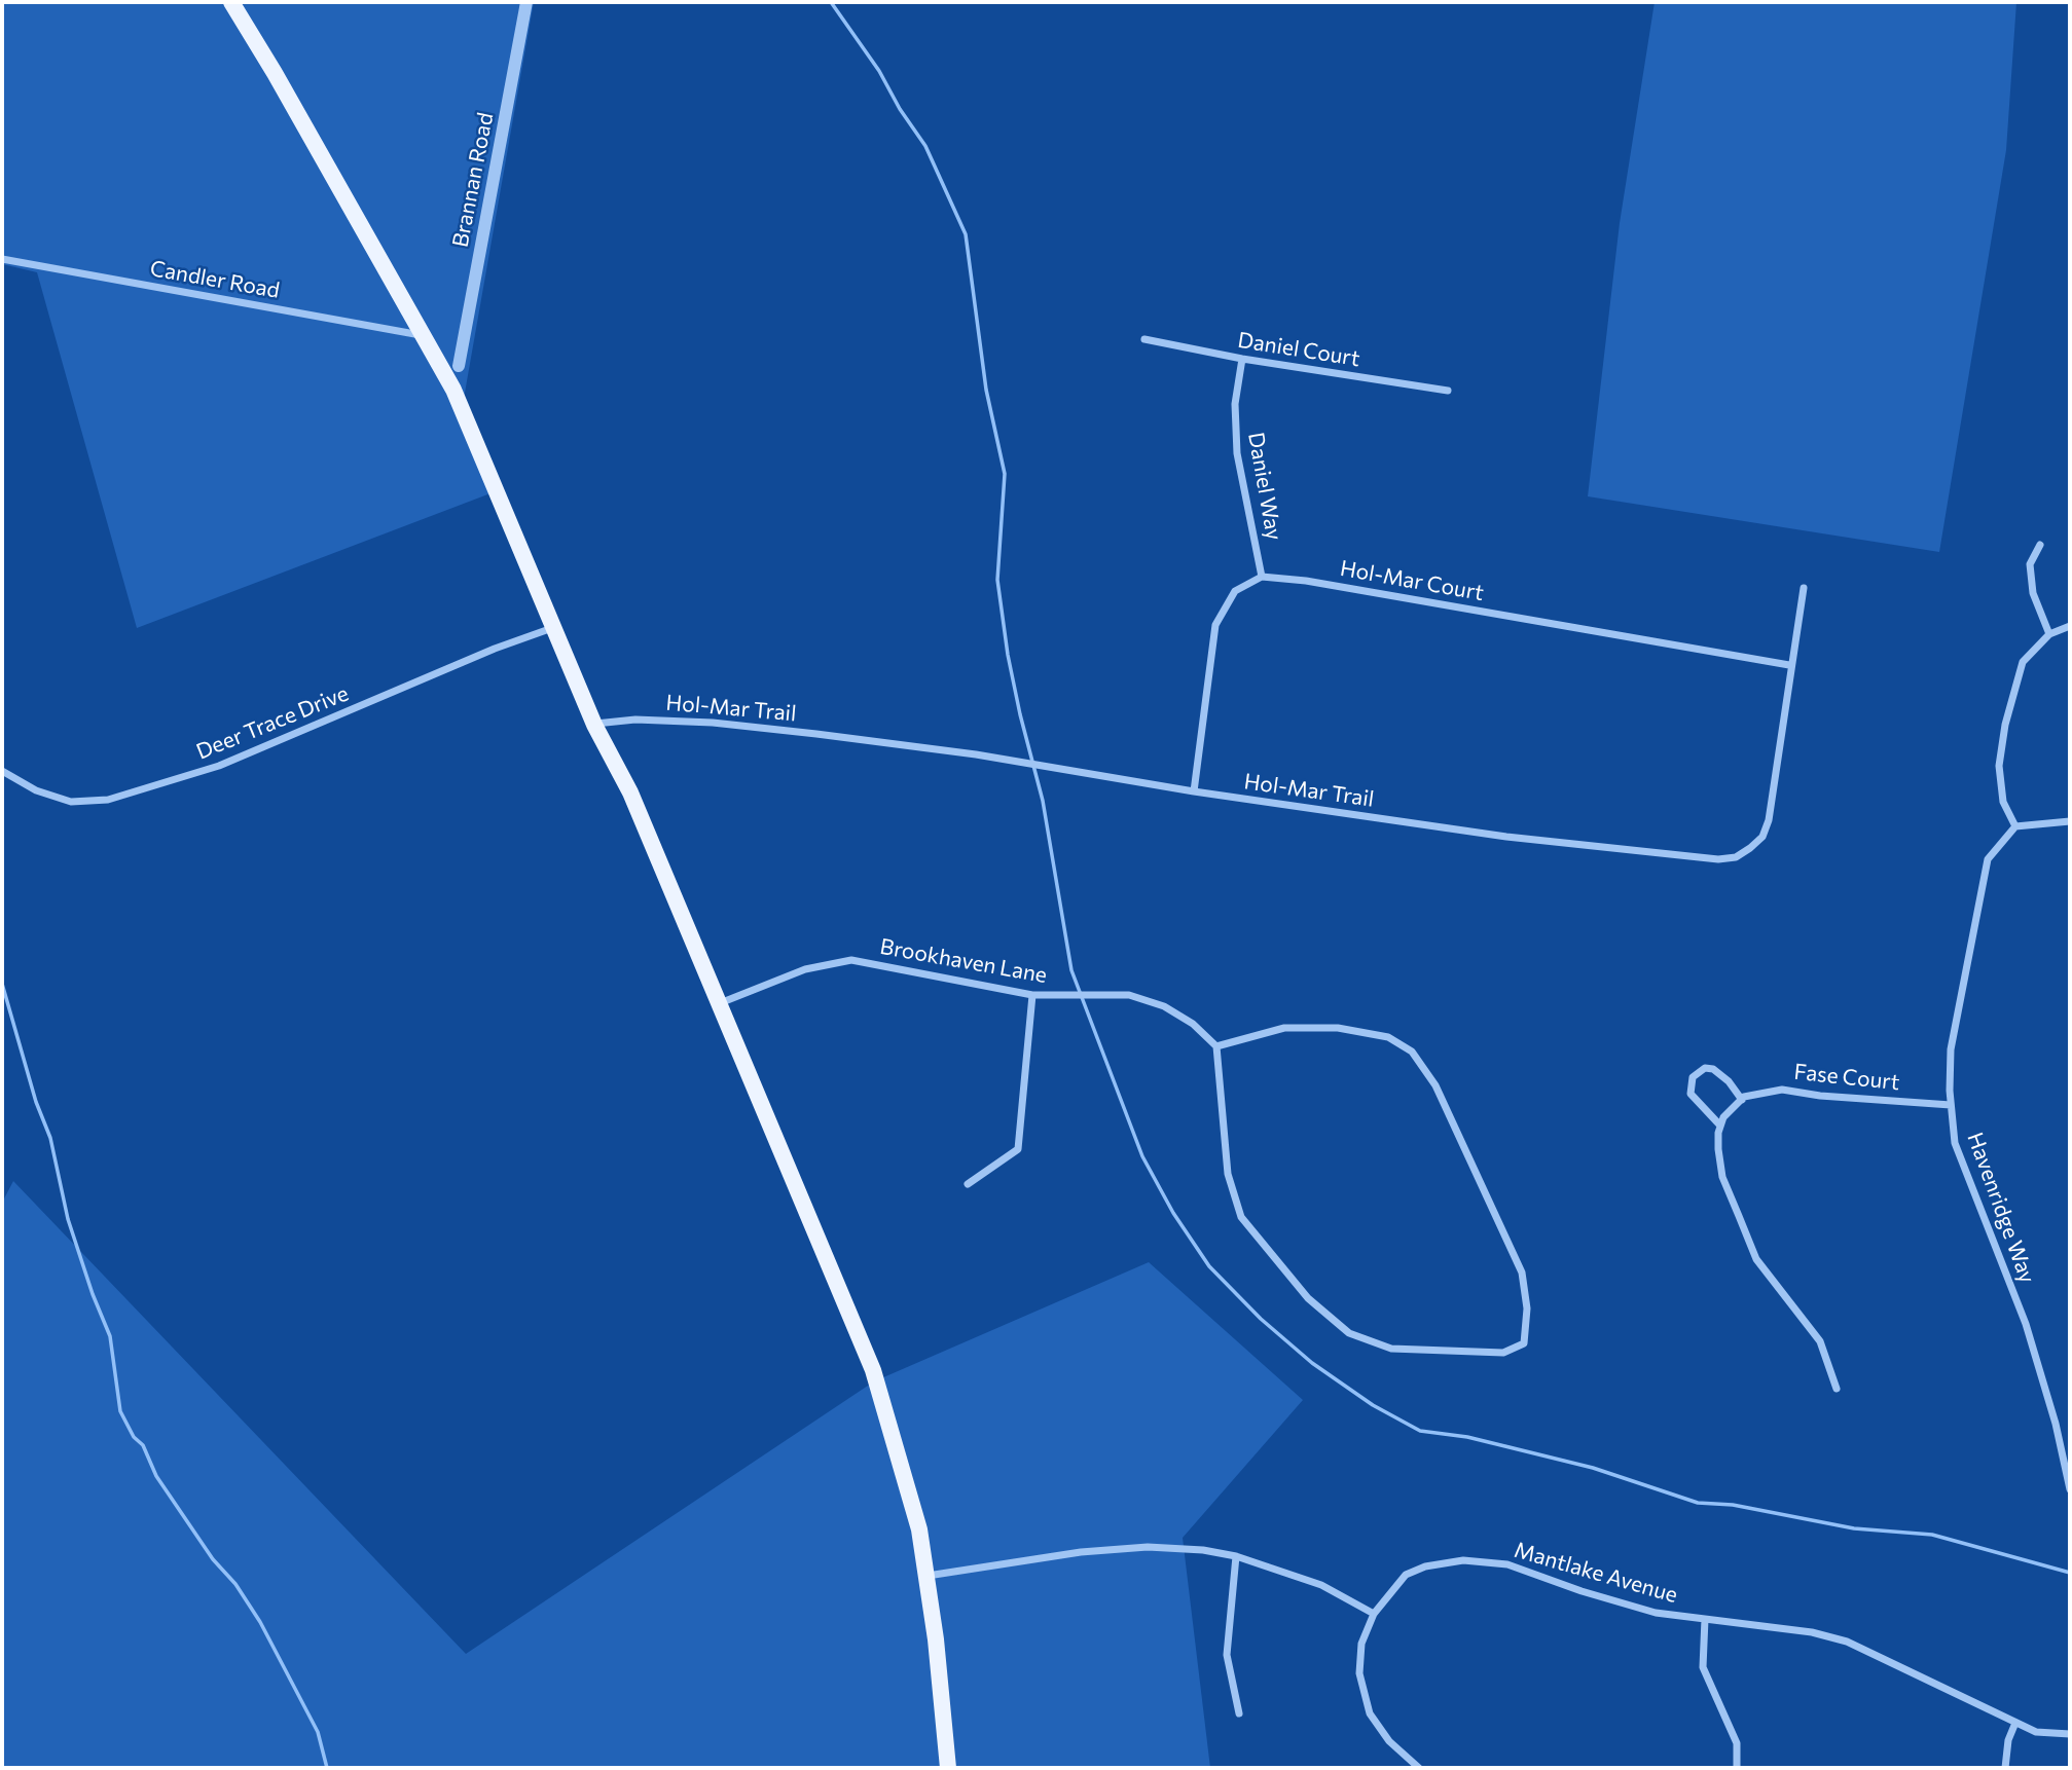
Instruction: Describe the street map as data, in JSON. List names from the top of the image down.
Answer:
{
  "streets": {
    "street": [
      "Brannan Road",
      "Candler Road",
      "Daniel Court",
      "Daniel Way",
      "Hol-Mar Court",
      "Hol-Mar Trail",
      "Deer Trace Drive",
      "Brookhaven Lane",
      "Fase Court",
      "Havenridge Way",
      "Mantlake Avenue"
    ]
  },
  "crossings": [
    ["Daniel Court", "Daniel Way"],
    ["Daniel Way", "Hol-Mar Court"],
    ["Hol-Mar Court", "Hol-Mar Trail"],
    ["Fase Court", "Havenridge Way"]
  ]
}
